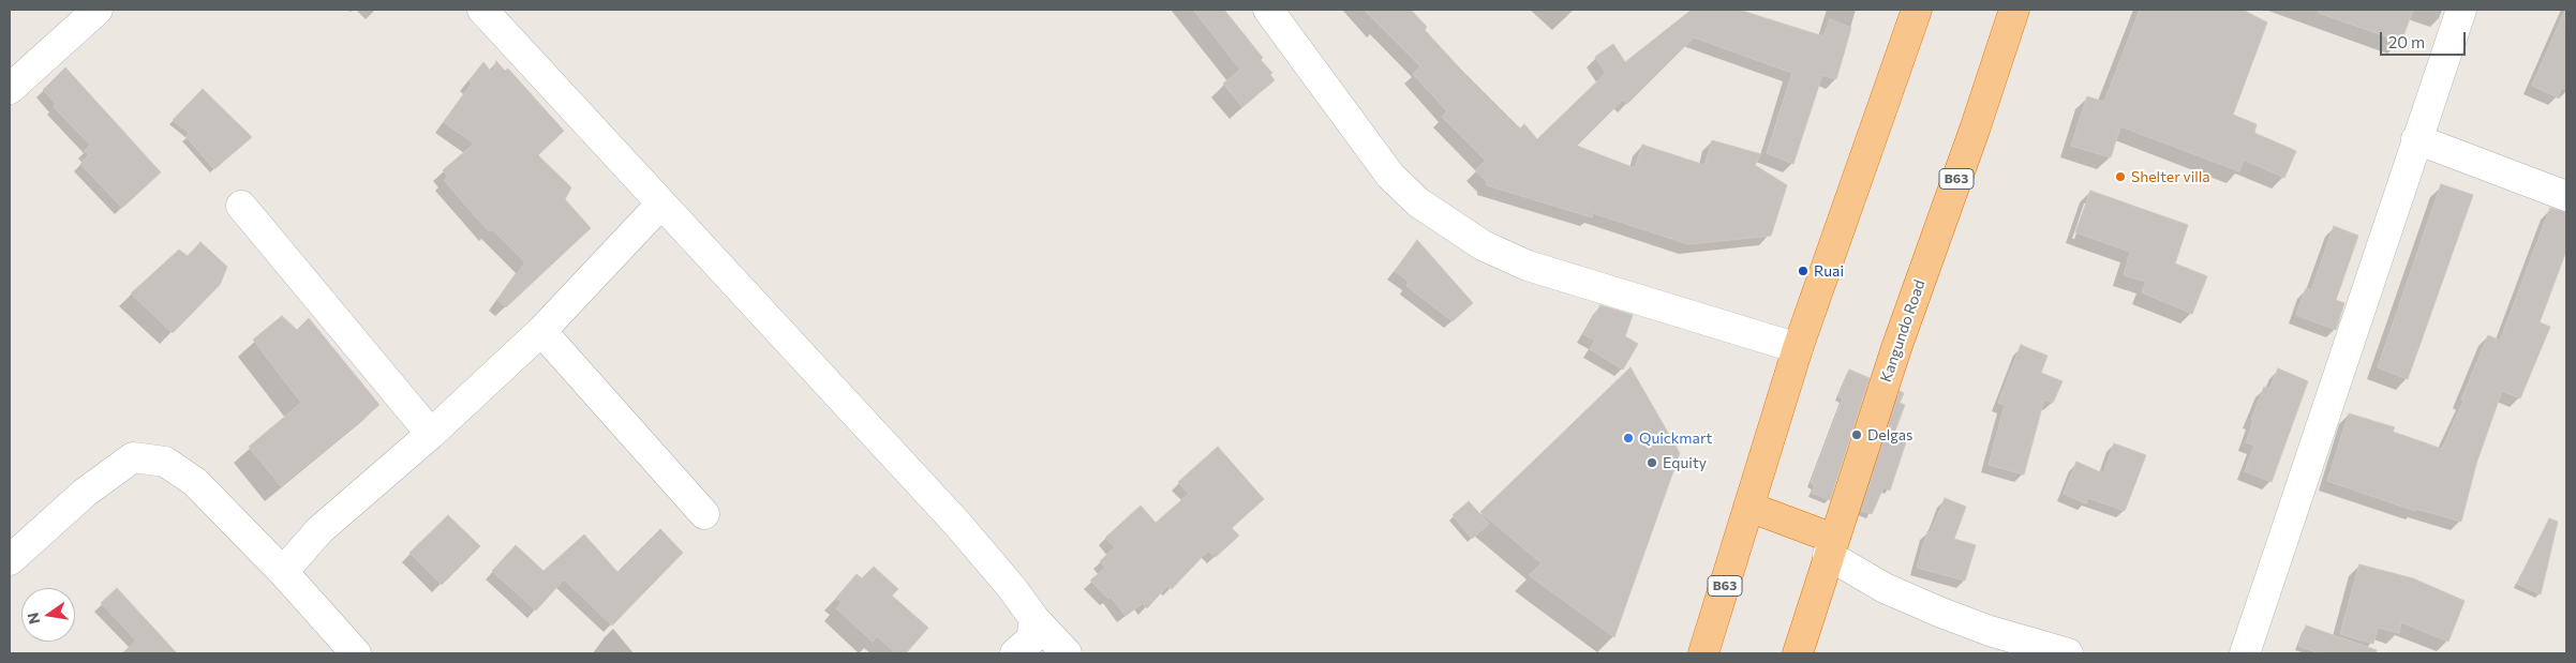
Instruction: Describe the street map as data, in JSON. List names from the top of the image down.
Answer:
{
  "streets": {
    "highway": ["B63", "Kangundo Road"]
  },
  "places": [
    "Shelter villa",
    "Ruai",
    "Delgas",
    "Quickmart",
    "Equity"
  ],
  "scale_bar": "20 m",
  "north": "left"
}
